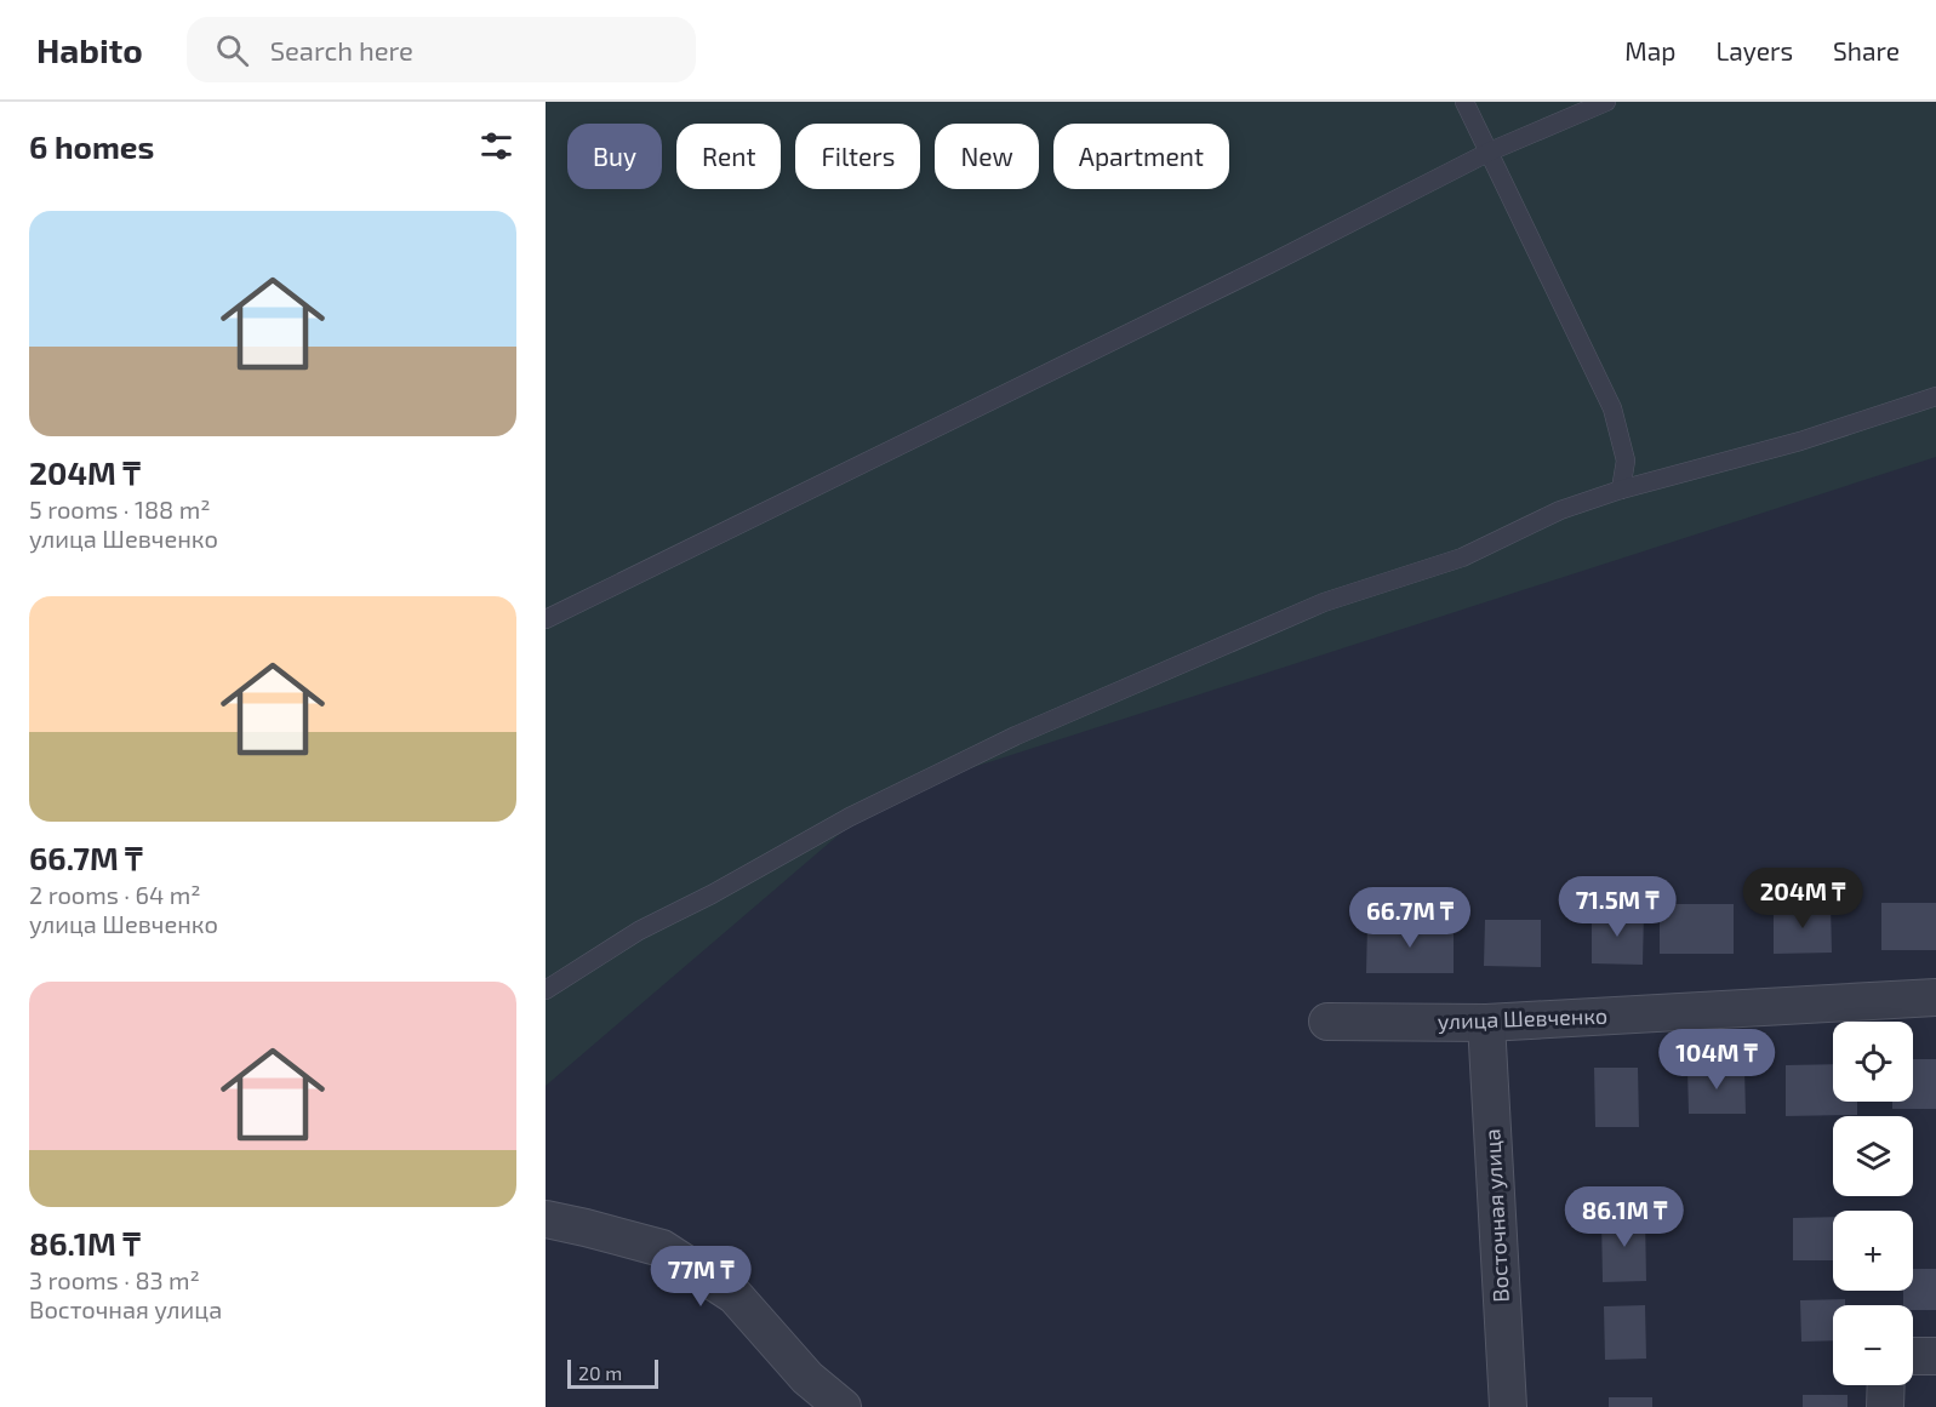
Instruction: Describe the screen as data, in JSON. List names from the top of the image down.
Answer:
{
  "streets": {
    "street": ["улица Шевченко", "Восточная улица"]
  },
  "crossings": [
    ["улица Шевченко", "Восточная улица"]
  ],
  "scale_bar": "20 m",
  "page": {
    "header": "Habito",
    "search": "Search here",
    "nav": ["Map", "Layers", "Share"],
    "heading": "6 homes",
    "chip": [
      "Buy",
      "Rent",
      "Filters",
      "New",
      "Apartment"
    ],
    "list": [
      {
        "name": "204M ₸",
        "note": "5 rooms · 188 m² · улица Шевченко"
      },
      {
        "name": "66.7M ₸",
        "note": "2 rooms · 64 m² · улица Шевченко"
      },
      {
        "name": "86.1M ₸",
        "note": "3 rooms · 83 m² · Восточная улица"
      }
    ],
    "price": [
      "204M ₸",
      "71.5M ₸",
      "66.7M ₸",
      "104M ₸",
      "86.1M ₸",
      "77M ₸"
    ],
    "map_buttons": ["+", "−"],
    "scale": "20 m"
  }
}
